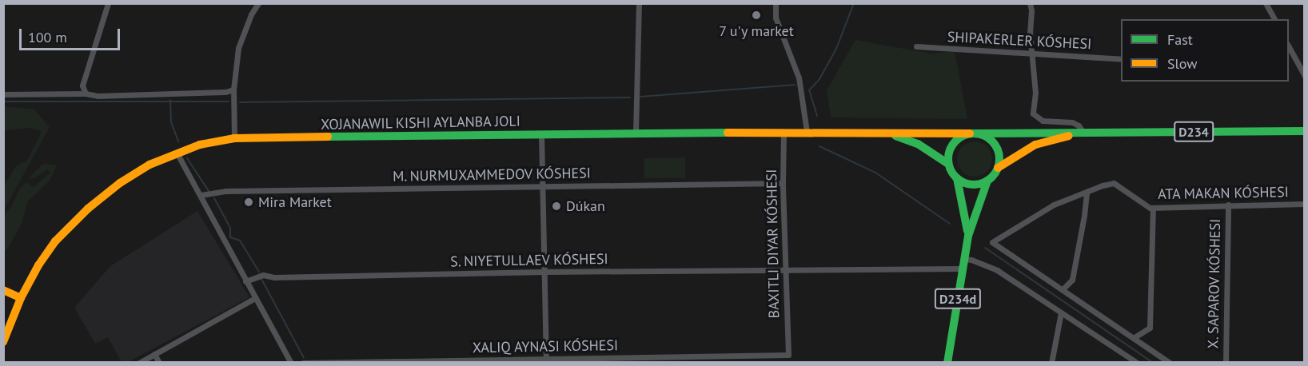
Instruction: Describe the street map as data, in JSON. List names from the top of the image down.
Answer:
{
  "streets": {
    "main road": ["D234", "D234d"],
    "street": [
      "SHIPAKERLER KÓSHESI",
      "M. NURMUXAMMEDOV KÓSHESI",
      "ATA MAKAN KÓSHESI",
      "S. NIYETULLAEV KÓSHESI",
      "X. SAPAROV KÓSHESI"
    ]
  },
  "crossings": [
    ["D234", "D234d"],
    ["ATA MAKAN KÓSHESI", "X. SAPAROV KÓSHESI"],
    ["S. NIYETULLAEV KÓSHESI", "D234d"]
  ],
  "places": ["7 u'y market", "Mira Market", "Dúkan"],
  "legend": ["Fast", "Slow"],
  "scale_bar": "100 m"
}
